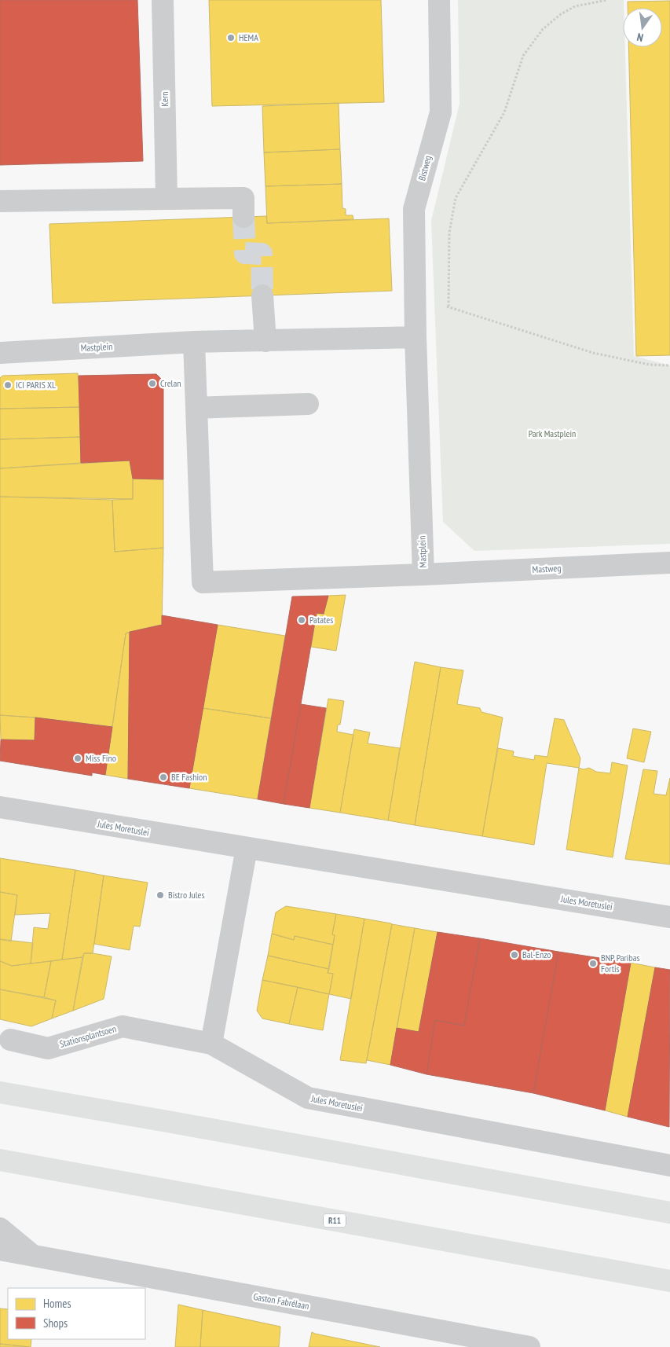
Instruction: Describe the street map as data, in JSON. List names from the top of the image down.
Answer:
{
  "streets": {
    "highway": ["R11"],
    "street": [
      "Kern",
      "Bistweg",
      "Mastplein",
      "Mastweg",
      "Jules Moretuslei",
      "Stationsplantsoen",
      "Gaston Fabrélaan"
    ]
  },
  "crossings": [
    ["Bistweg", "Mastplein"],
    ["Mastplein", "Mastweg"],
    ["Jules Moretuslei", "Stationsplantsoen"]
  ],
  "parks": ["Park Mastplein"],
  "places": [
    "HEMA",
    "Crelan",
    "ICI PARIS XL",
    "Patates",
    "Miss Fino",
    "BE Fashion",
    "Bistro Jules",
    "Bal-Enzo",
    "BNP Paribas Fortis"
  ],
  "legend": ["Homes", "Shops"],
  "north": "bottom"
}
